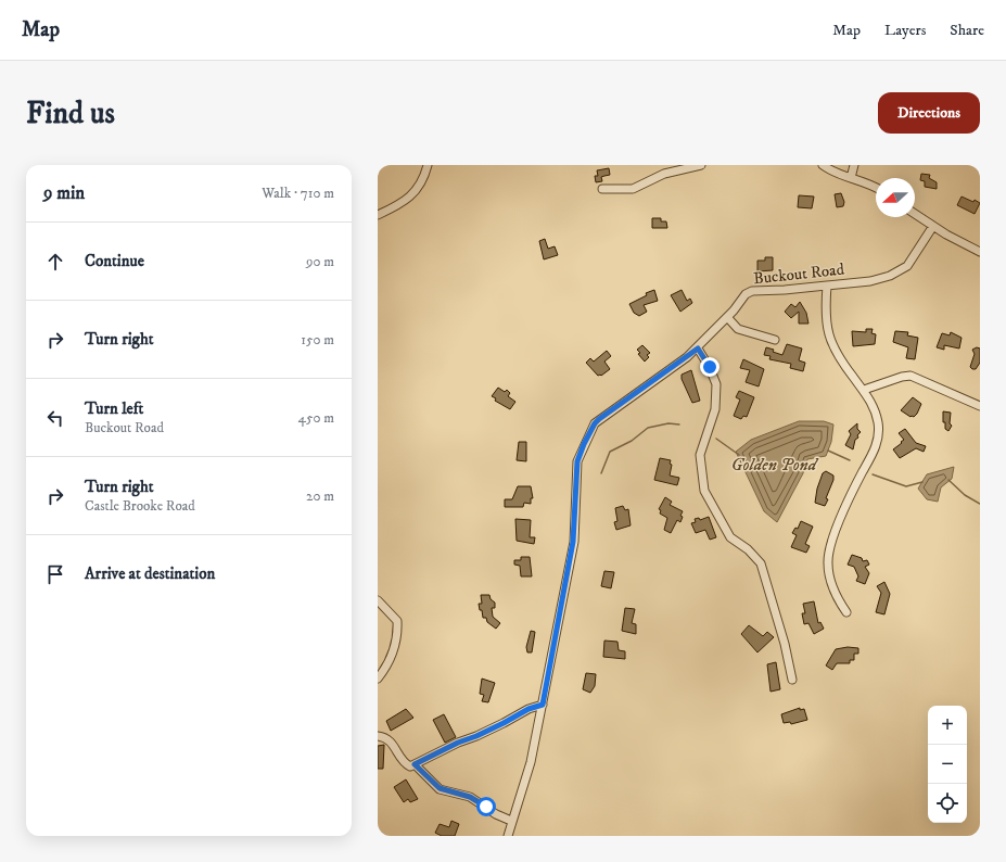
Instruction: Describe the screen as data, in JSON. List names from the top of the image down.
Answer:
{
  "streets": {
    "street": ["Buckout Road"]
  },
  "water": ["Golden Pond"],
  "north": "left",
  "page": {
    "header": "Map",
    "nav": ["Map", "Layers", "Share"],
    "buttons": "Directions",
    "title": "Find us",
    "heading": ["9 min", "Walk · 710 m"],
    "list": [
      ["Continue", "90 m"],
      ["Turn right", "150 m"],
      ["Turn left", "Buckout Road", "450 m"],
      ["Turn right", "Castle Brooke Road", "20 m"],
      "Arrive at destination"
    ],
    "map_buttons": ["+", "−"]
  }
}
